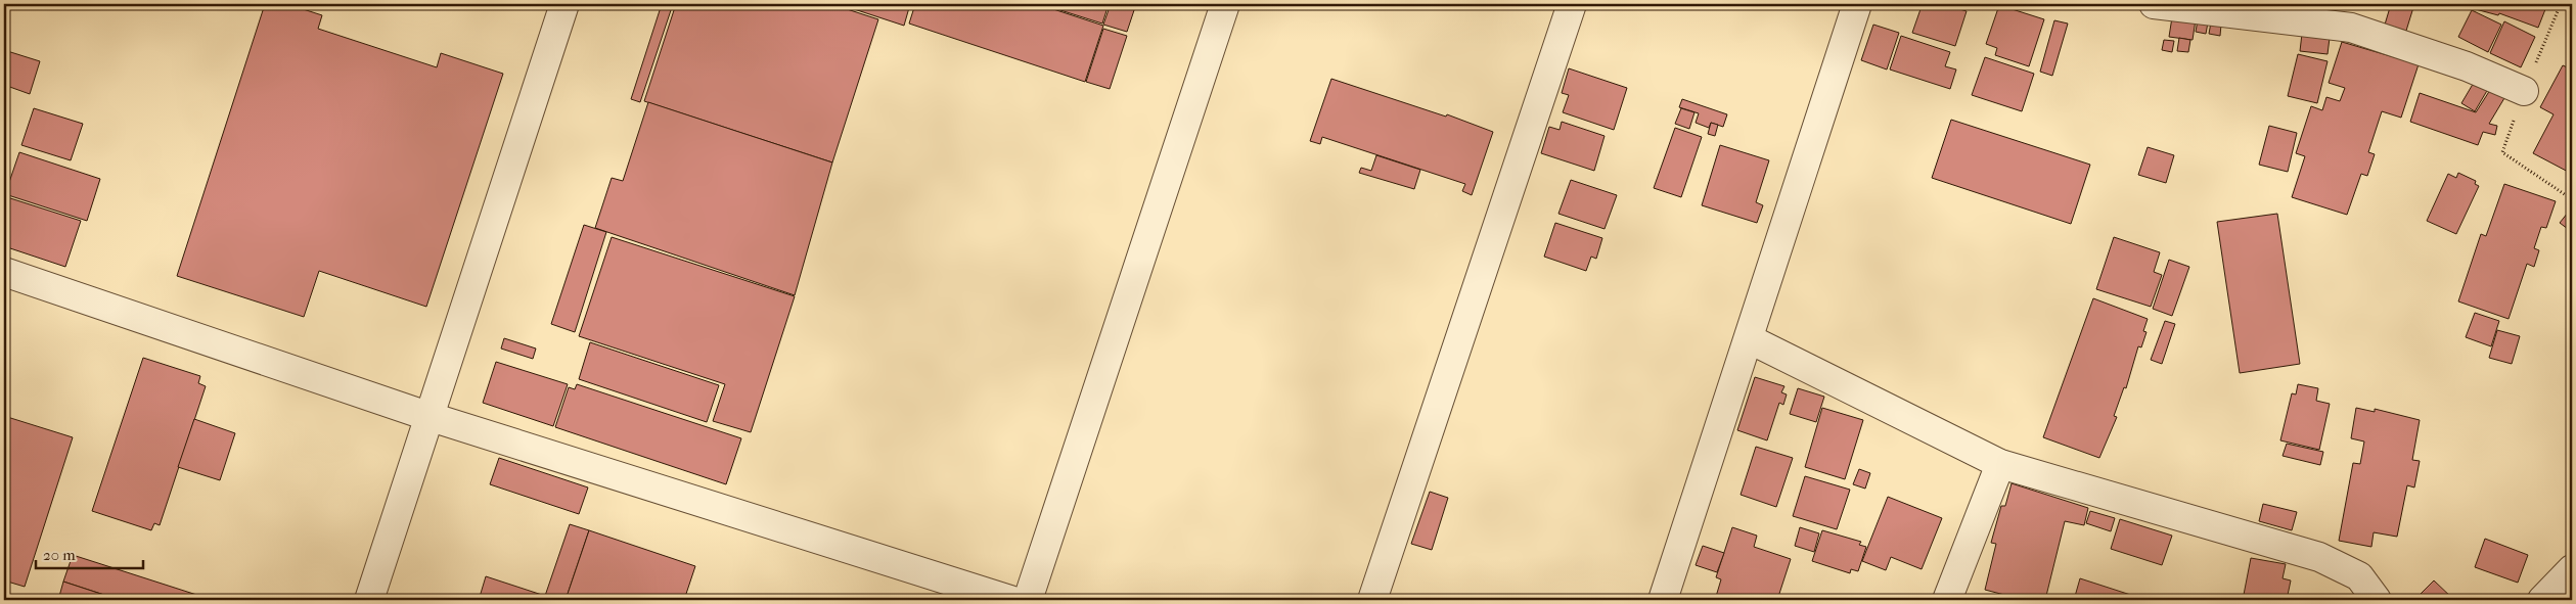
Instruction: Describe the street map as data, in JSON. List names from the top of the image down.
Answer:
{
  "scale_bar": "20 m"
}
